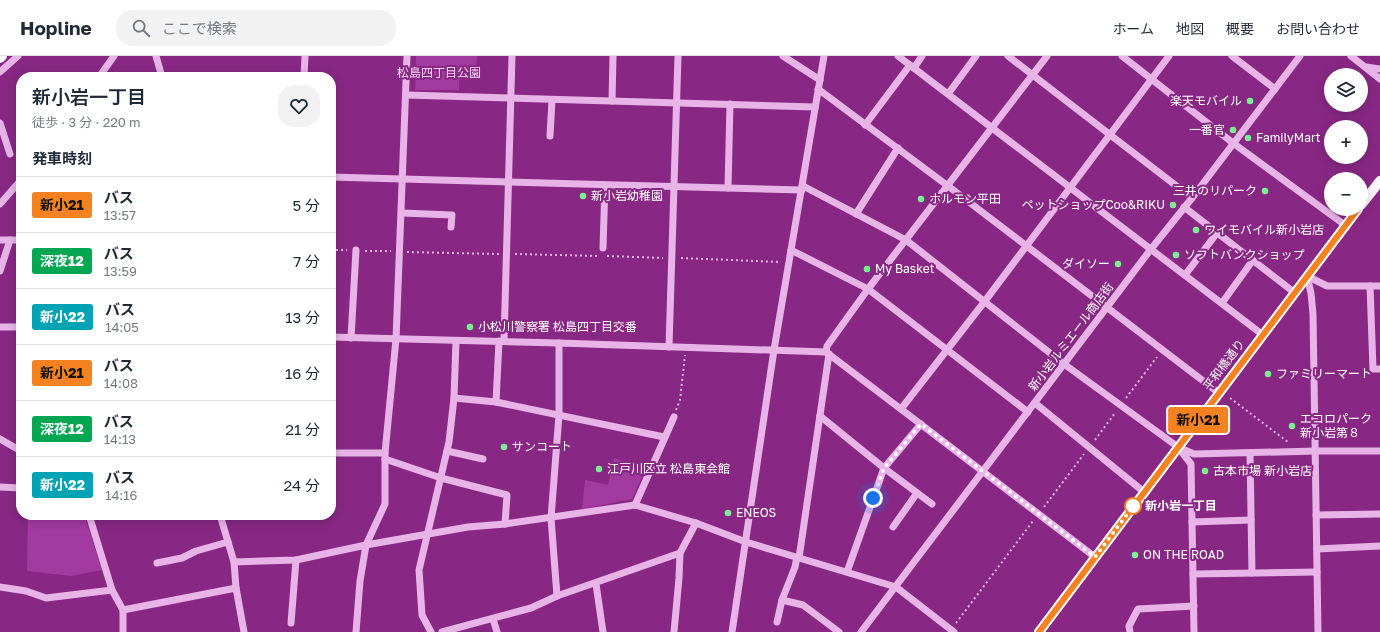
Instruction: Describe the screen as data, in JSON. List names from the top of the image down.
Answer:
{
  "streets": {
    "main road": ["平和橋通り"],
    "street": ["新小岩ルミエール商店街"]
  },
  "parks": ["松島四丁目公園"],
  "places": [
    "楽天モバイル",
    "一番官",
    "FamilyMart",
    "三井のリパーク",
    "新小岩幼稚園",
    "ホルモン平田",
    "ペットショップCoo&RIKU",
    "ワイモバイル新小岩店",
    "ソフトバンクショップ",
    "ダイソー",
    "My Basket",
    "小松川警察署 松島四丁目交番",
    "ファミリーマート",
    "エコロパーク 新小岩第８",
    "サンコート",
    "江戸川区立 松島東会館",
    "古本市場 新小岩店",
    "新小岩一丁目",
    "ENEOS",
    "ON THE ROAD"
  ],
  "lines": ["bus line 新小21"],
  "page": {
    "header": "Hopline",
    "search": "ここで検索",
    "nav": [
      "ホーム",
      "地図",
      "概要",
      "お問い合わせ"
    ],
    "on_map": "新小21",
    "map_buttons": ["+", "−"],
    "heading": [
      ["新小岩一丁目", "徒歩 · 3 分 · 220 m"],
      "発車時刻"
    ],
    "list": [
      {
        "mark": "新小21",
        "name": "バス",
        "note": "13:57",
        "value": "5 分"
      },
      {
        "mark": "深夜12",
        "name": "バス",
        "note": "13:59",
        "value": "7 分"
      },
      {
        "mark": "新小22",
        "name": "バス",
        "note": "14:05",
        "value": "13 分"
      },
      {
        "mark": "新小21",
        "name": "バス",
        "note": "14:08",
        "value": "16 分"
      },
      {
        "mark": "深夜12",
        "name": "バス",
        "note": "14:13",
        "value": "21 分"
      },
      {
        "mark": "新小22",
        "name": "バス",
        "note": "14:16",
        "value": "24 分"
      }
    ]
  }
}
